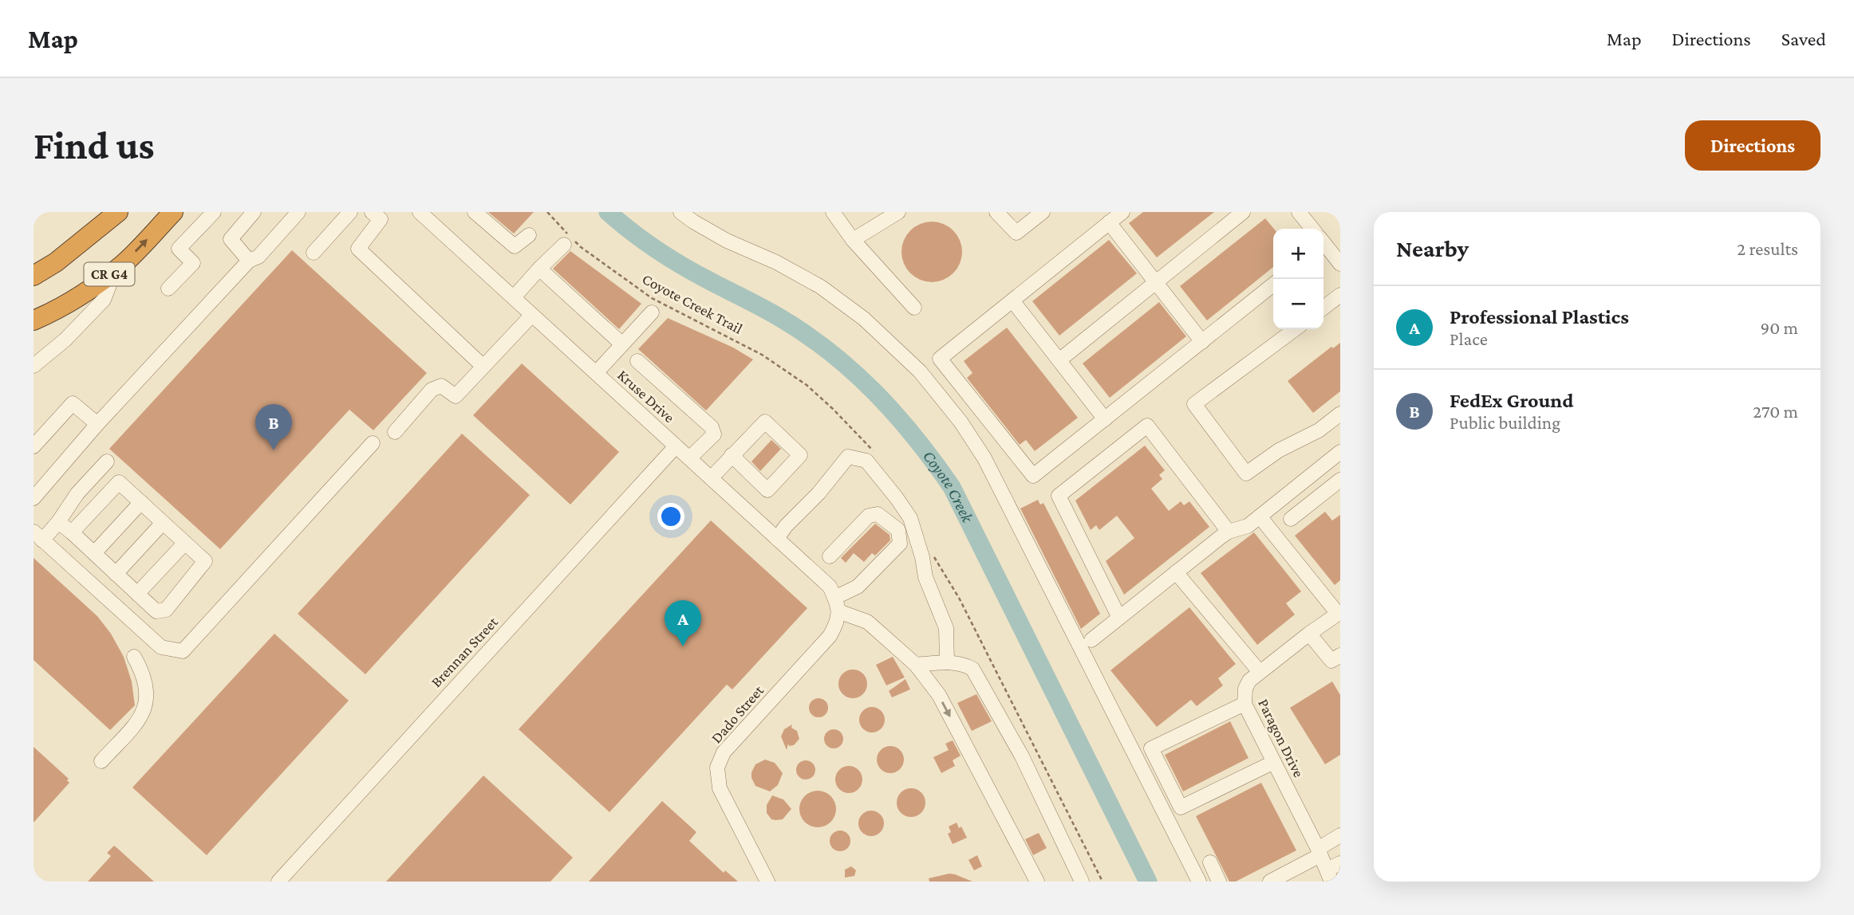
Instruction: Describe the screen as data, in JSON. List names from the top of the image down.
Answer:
{
  "streets": {
    "highway": ["CR G4"],
    "street": [
      "Kruse Drive",
      "Brennan Street",
      "Dado Street",
      "Paragon Drive"
    ],
    "path": ["Coyote Creek Trail"]
  },
  "crossings": [
    ["Kruse Drive", "Brennan Street"],
    ["Kruse Drive", "Dado Street"]
  ],
  "water": ["Coyote Creek"],
  "page": {
    "header": "Map",
    "nav": ["Map", "Directions", "Saved"],
    "buttons": "Directions",
    "title": "Find us",
    "heading": ["Nearby", "2 results"],
    "map_buttons": ["+", "−"],
    "list": [
      {
        "mark": "A",
        "name": "Professional Plastics",
        "note": "Place",
        "value": "90 m"
      },
      {
        "mark": "B",
        "name": "FedEx Ground",
        "note": "Public building",
        "value": "270 m"
      }
    ],
    "pins": ["B", "A"]
  }
}
